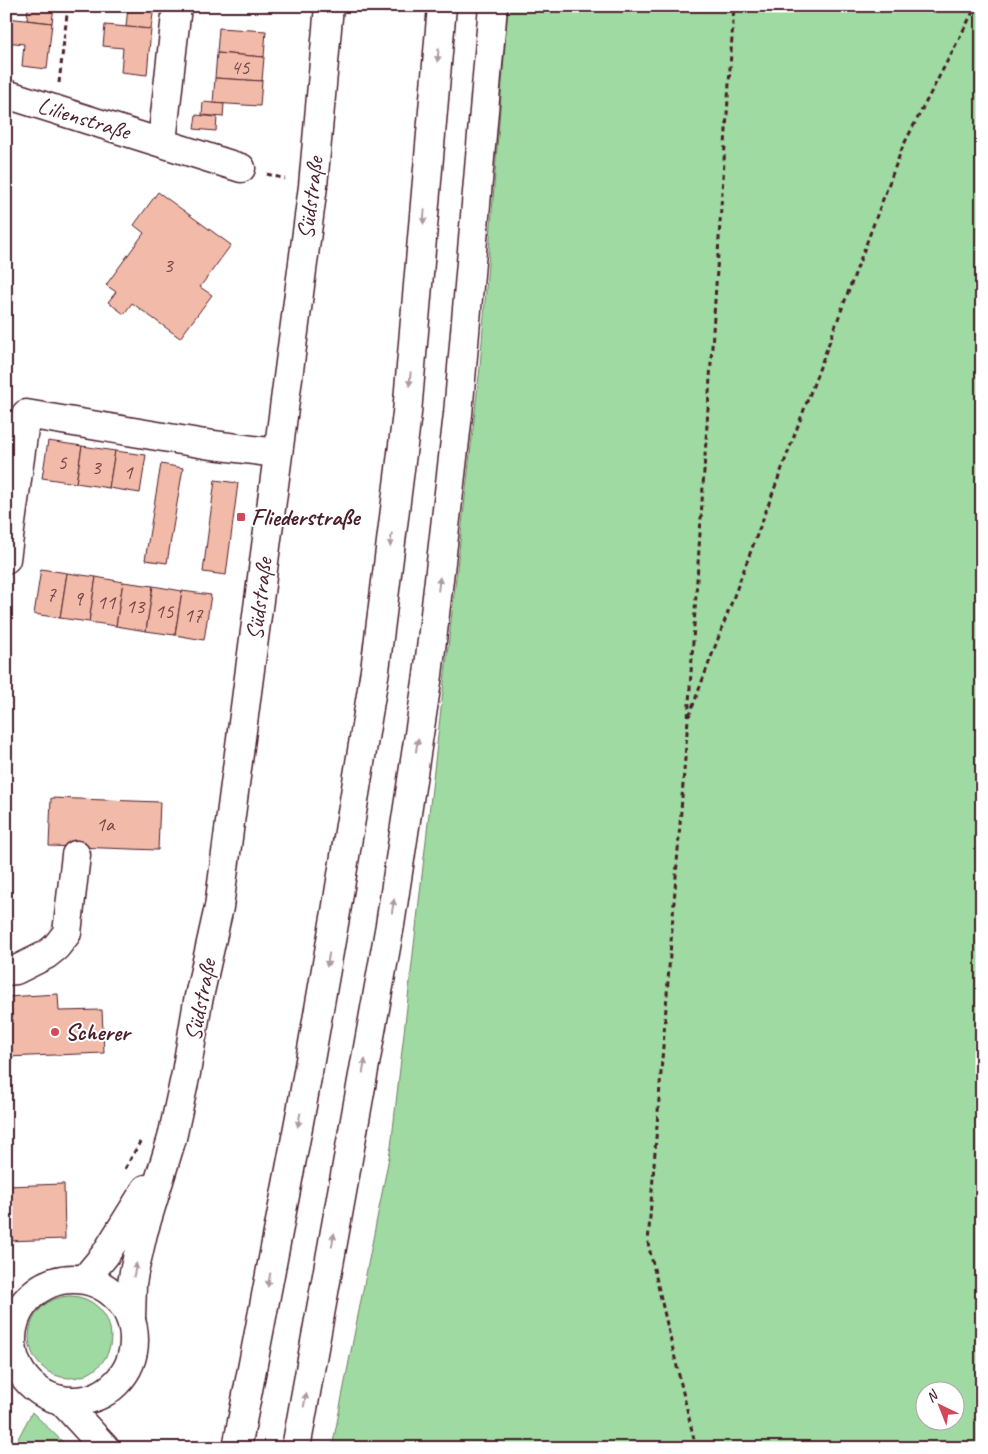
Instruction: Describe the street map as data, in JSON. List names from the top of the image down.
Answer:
{
  "streets": {
    "main road": ["Lilienstraße", "Südstraße"]
  },
  "places": {
    "transit": ["Fliederstraße"],
    "other": ["Scherer"]
  },
  "house_numbers": [
    "45",
    "3",
    "5",
    "3",
    "1",
    "7",
    "9",
    "11",
    "13",
    "15",
    "17",
    "1a"
  ],
  "north": "top left"
}
